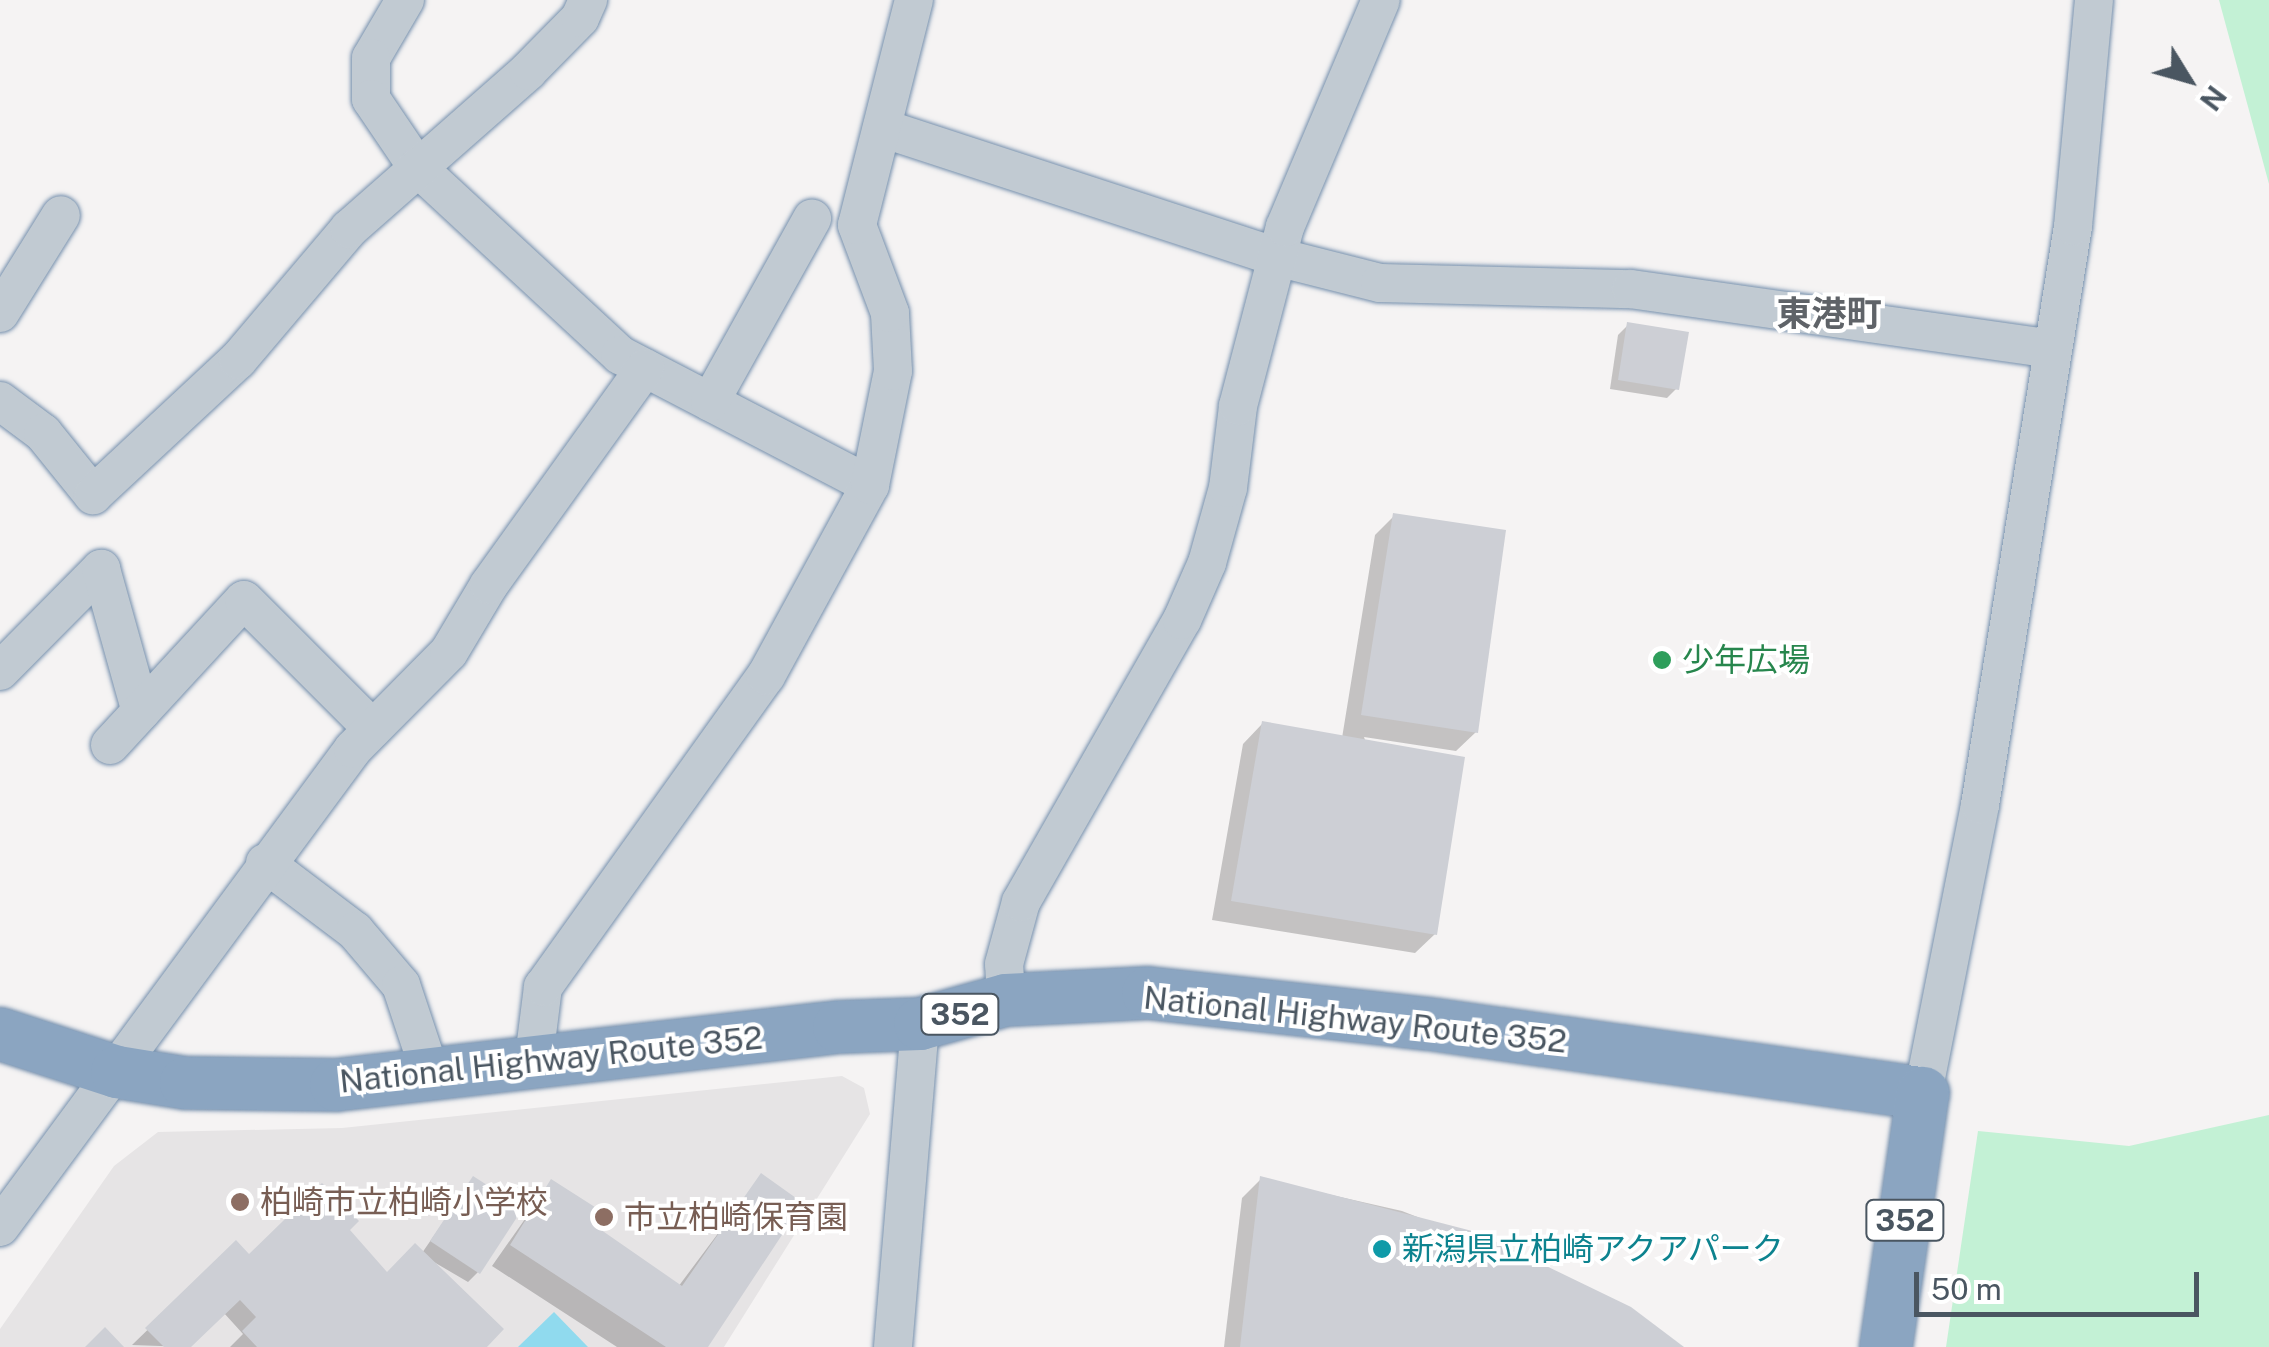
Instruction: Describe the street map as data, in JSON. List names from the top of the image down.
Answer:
{
  "streets": {
    "highway": ["352", "National Highway Route 352"]
  },
  "crossings": [
    ["352", "National Highway Route 352"]
  ],
  "districts": ["東港町"],
  "places": [
    "少年広場",
    "柏崎市立柏崎小学校",
    "市立柏崎保育園",
    "新潟県立柏崎アクアパーク"
  ],
  "scale_bar": "50 m",
  "north": "bottom right"
}
